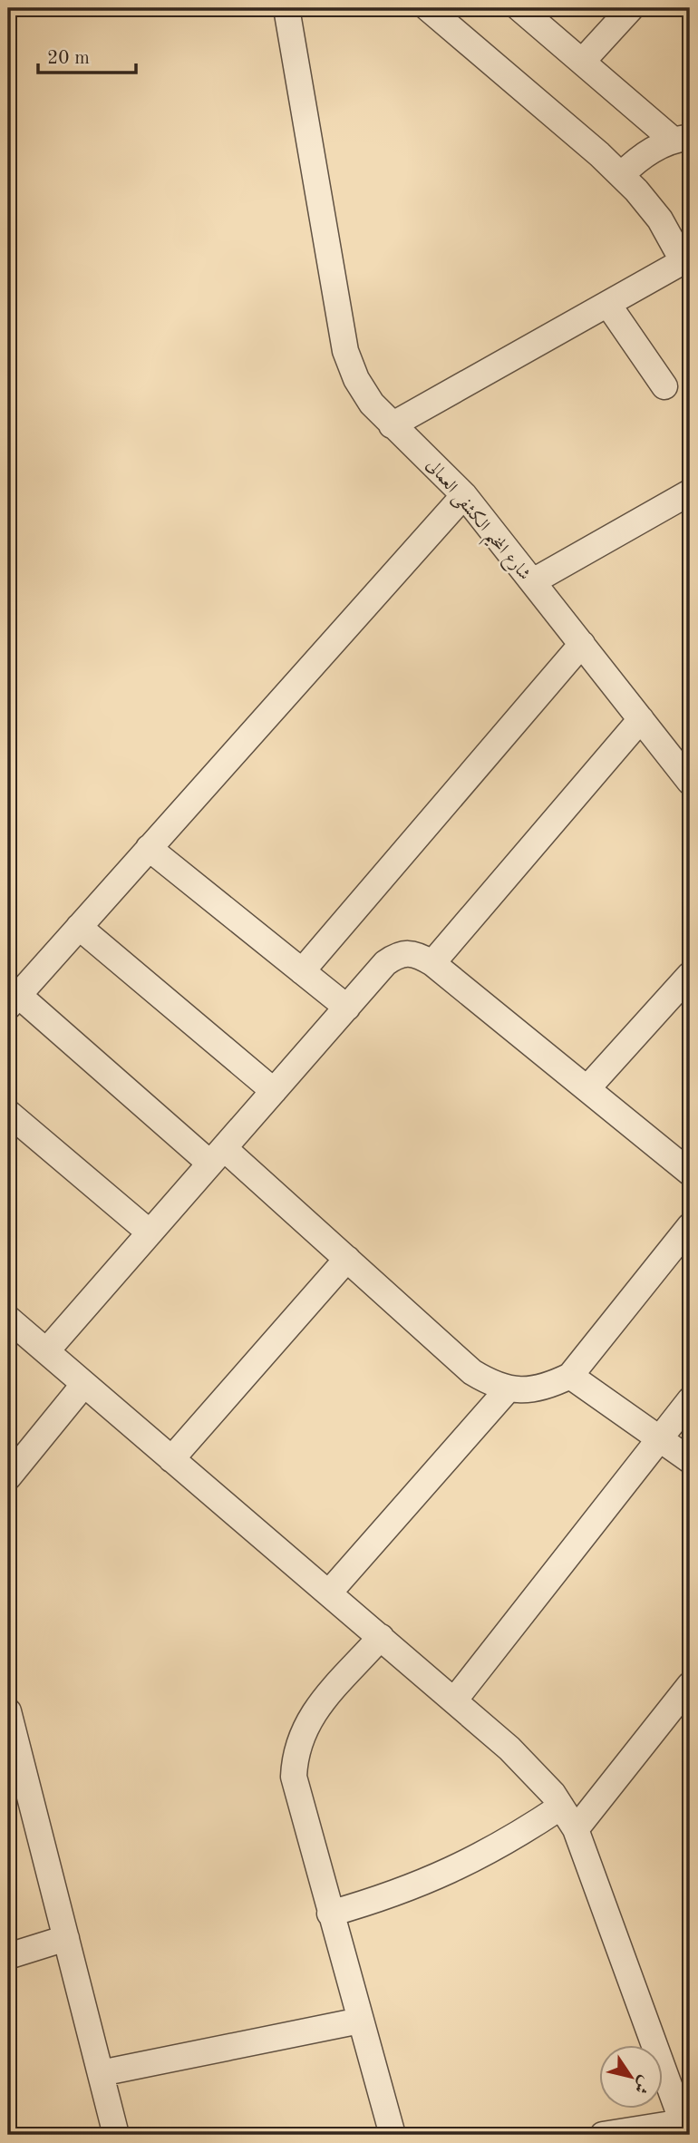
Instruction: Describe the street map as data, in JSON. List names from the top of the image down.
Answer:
{
  "streets": {
    "street": ["شارع المخيم الكشفى العمالى"]
  },
  "scale_bar": "20 m",
  "north": "bottom right"
}
